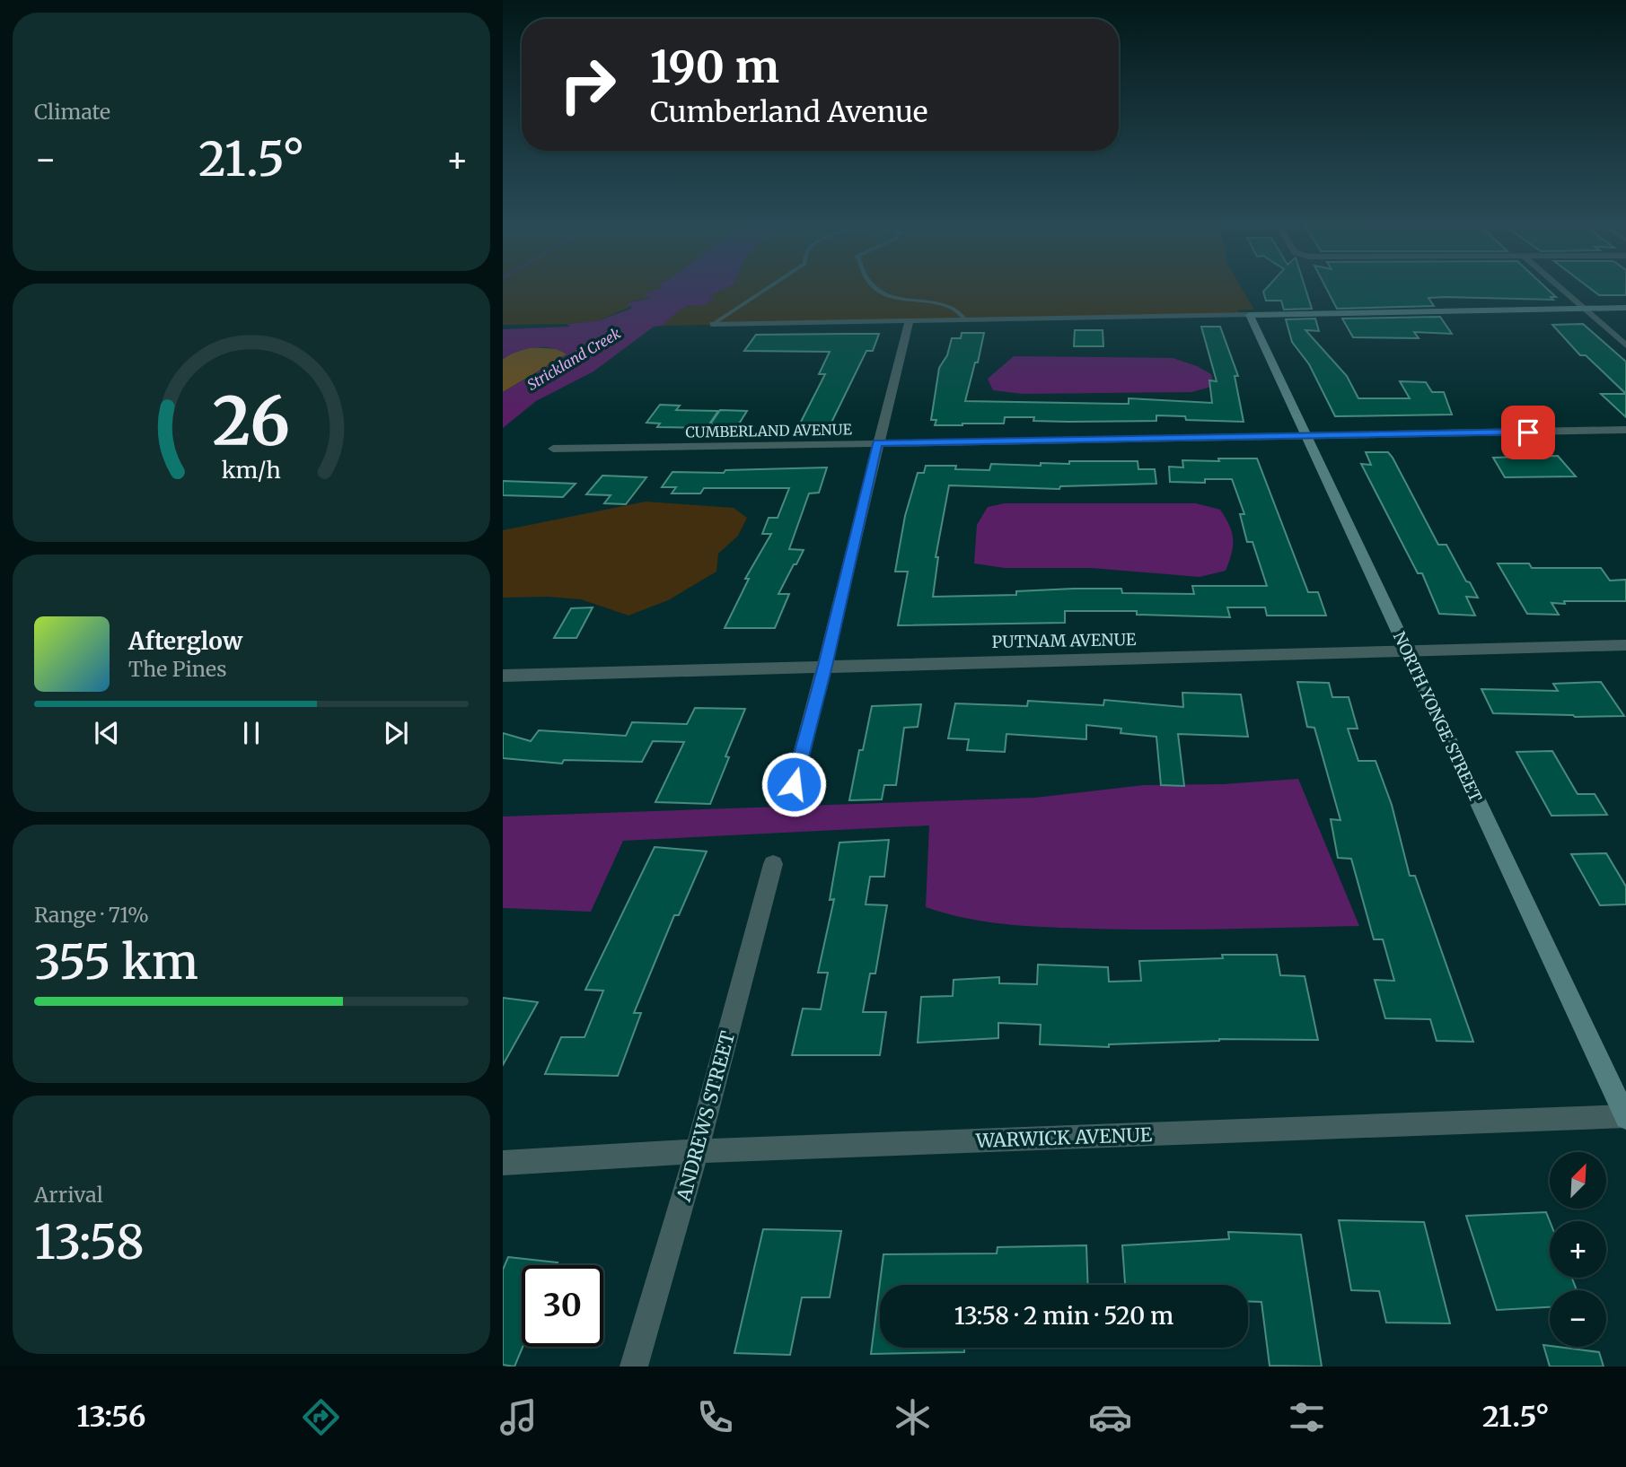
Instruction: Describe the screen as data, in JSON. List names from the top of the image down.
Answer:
{
  "streets": {
    "street": [
      "CUMBERLAND AVENUE",
      "PUTNAM AVENUE",
      "NORTH YONGE STREET",
      "ANDREWS STREET",
      "WARWICK AVENUE"
    ]
  },
  "crossings": [
    ["CUMBERLAND AVENUE", "NORTH YONGE STREET"],
    ["PUTNAM AVENUE", "NORTH YONGE STREET"],
    ["NORTH YONGE STREET", "WARWICK AVENUE"],
    ["ANDREWS STREET", "WARWICK AVENUE"]
  ],
  "water": ["Strickland Creek"],
  "north": "top right",
  "page": {
    "tile": [
      "Climate",
      ["Range · 71%", "355 km"],
      ["Arrival", "13:58"]
    ],
    "turn": ["190 m", "Cumberland Avenue"],
    "heat": ["−", "21.5°", "+"],
    "song": ["Afterglow", "The Pines"],
    "map_buttons": ["+", "−"],
    "limit": "30",
    "trip": "13:58 · 2 min · 520 m",
    "tabs": ["13:56", "21.5°"],
    "gauge": ["26", "km/h"]
  }
}
